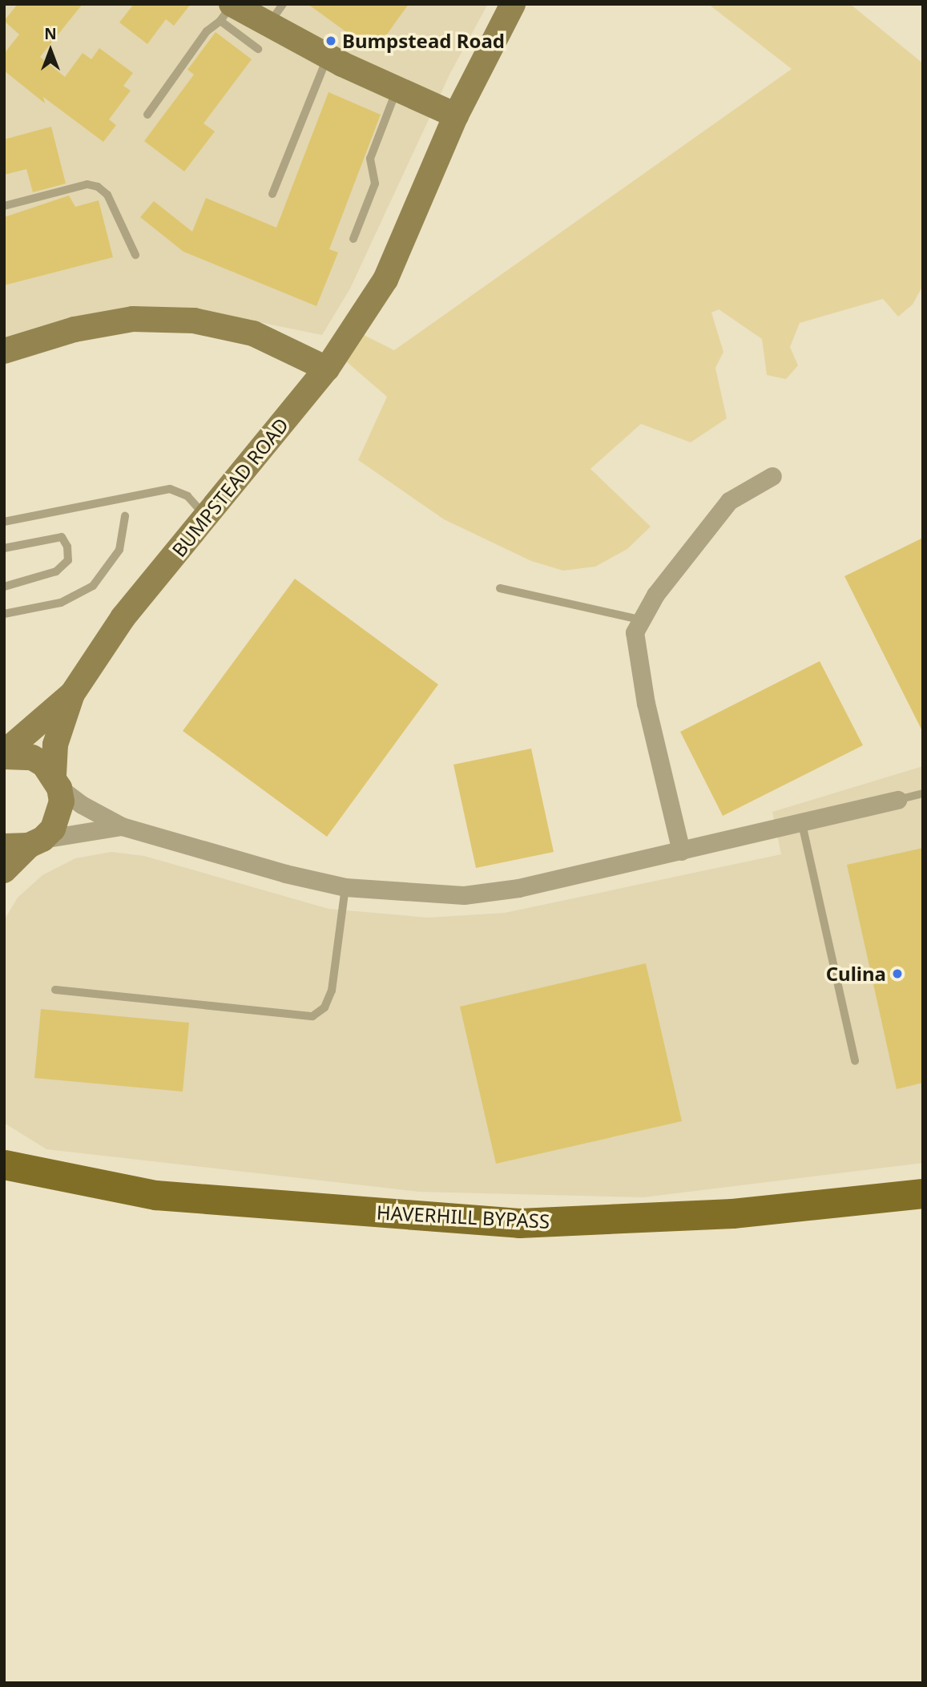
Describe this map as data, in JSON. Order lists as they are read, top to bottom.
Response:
{
  "streets": {
    "main road": ["BUMPSTEAD ROAD", "HAVERHILL BYPASS"]
  },
  "places": ["Bumpstead Road", "Culina"],
  "north": "top"
}
